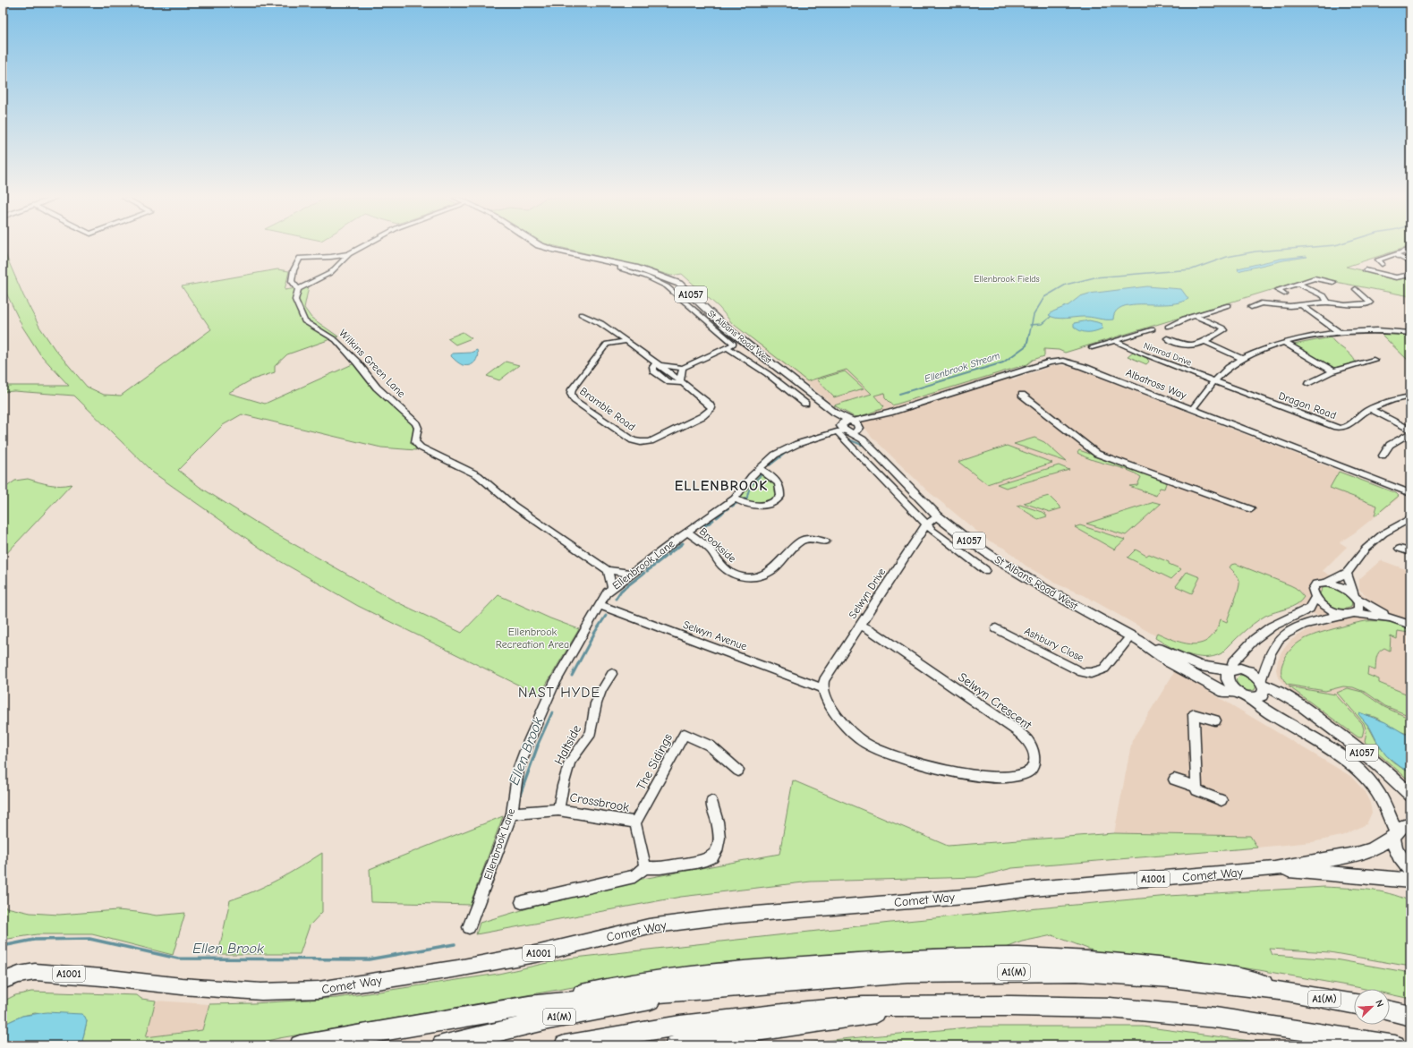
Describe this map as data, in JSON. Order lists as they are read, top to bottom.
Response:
{
  "streets": {
    "highway": ["A1(M)"],
    "main road": [
      "A1057",
      "St Albans Road West",
      "Comet Way",
      "A1001"
    ],
    "street": [
      "Nimrod Drive",
      "Wilkins Green Lane",
      "Albatross Way",
      "Dragon Road",
      "Bramble Road",
      "Brookside",
      "Ellenbrook Lane",
      "Selwyn Drive",
      "Selwyn Avenue",
      "Ashbury Close",
      "Selwyn Crescent",
      "Haltside",
      "The Sidings",
      "Crossbrook"
    ]
  },
  "crossings": [
    ["St Albans Road West", "Albatross Way"],
    ["St Albans Road West", "Ellenbrook Lane"],
    ["St Albans Road West", "Selwyn Drive"],
    ["St Albans Road West", "Ashbury Close"],
    ["St Albans Road West", "Comet Way"],
    ["Nimrod Drive", "Dragon Road"],
    ["Wilkins Green Lane", "Ellenbrook Lane"],
    ["Albatross Way", "Ellenbrook Lane"],
    ["Brookside", "Ellenbrook Lane"],
    ["Ellenbrook Lane", "Selwyn Avenue"],
    ["Ellenbrook Lane", "Crossbrook"],
    ["Selwyn Drive", "Selwyn Avenue"],
    ["Selwyn Drive", "Selwyn Crescent"],
    ["Selwyn Avenue", "Selwyn Crescent"],
    ["Haltside", "Crossbrook"],
    ["The Sidings", "Crossbrook"]
  ],
  "districts": ["ELLENBROOK", "NAST HYDE"],
  "water": ["Ellenbrook Stream", "Ellen Brook"],
  "parks": ["Ellenbrook Fields", "Ellenbrook Recreation Area"],
  "north": "top right"
}
